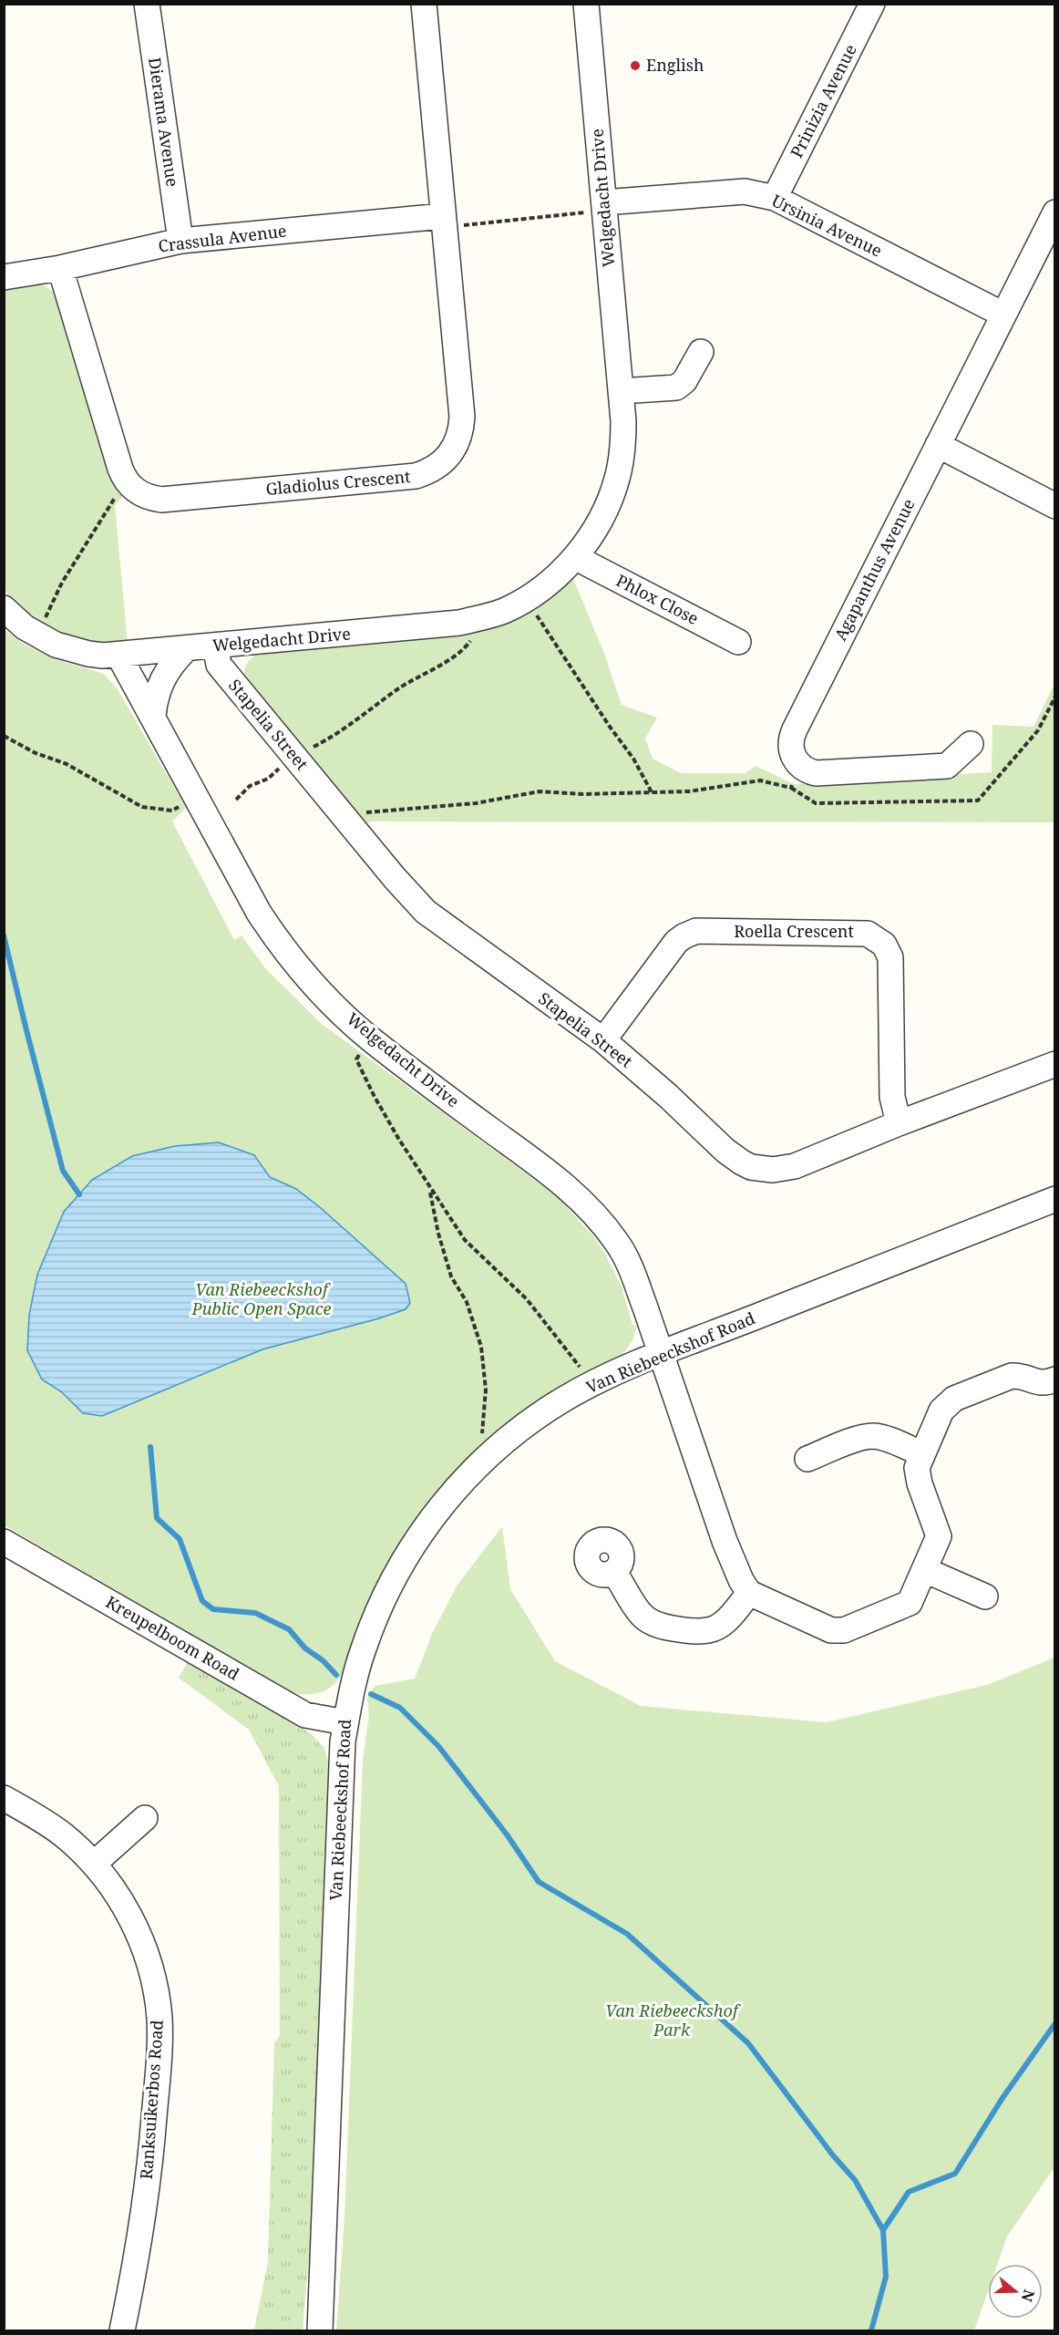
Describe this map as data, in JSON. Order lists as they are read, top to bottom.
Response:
{
  "streets": {
    "street": [
      "Prinizia Avenue",
      "Dierama Avenue",
      "Welgedacht Drive",
      "Ursinia Avenue",
      "Crassula Avenue",
      "Gladiolus Crescent",
      "Agapanthus Avenue",
      "Phlox Close",
      "Stapelia Street",
      "Roella Crescent",
      "Van Riebeeckshof Road",
      "Kreupelboom Road",
      "Ranksuikerbos Road"
    ]
  },
  "crossings": [
    ["Prinizia Avenue", "Ursinia Avenue"],
    ["Dierama Avenue", "Crassula Avenue"],
    ["Welgedacht Drive", "Ursinia Avenue"],
    ["Welgedacht Drive", "Phlox Close"],
    ["Welgedacht Drive", "Stapelia Street"],
    ["Welgedacht Drive", "Van Riebeeckshof Road"],
    ["Ursinia Avenue", "Agapanthus Avenue"],
    ["Crassula Avenue", "Gladiolus Crescent"],
    ["Stapelia Street", "Roella Crescent"],
    ["Van Riebeeckshof Road", "Kreupelboom Road"]
  ],
  "parks": ["Van Riebeeckshof Public Open Space", "Van Riebeeckshof Park"],
  "places": ["English"],
  "north": "right"
}
